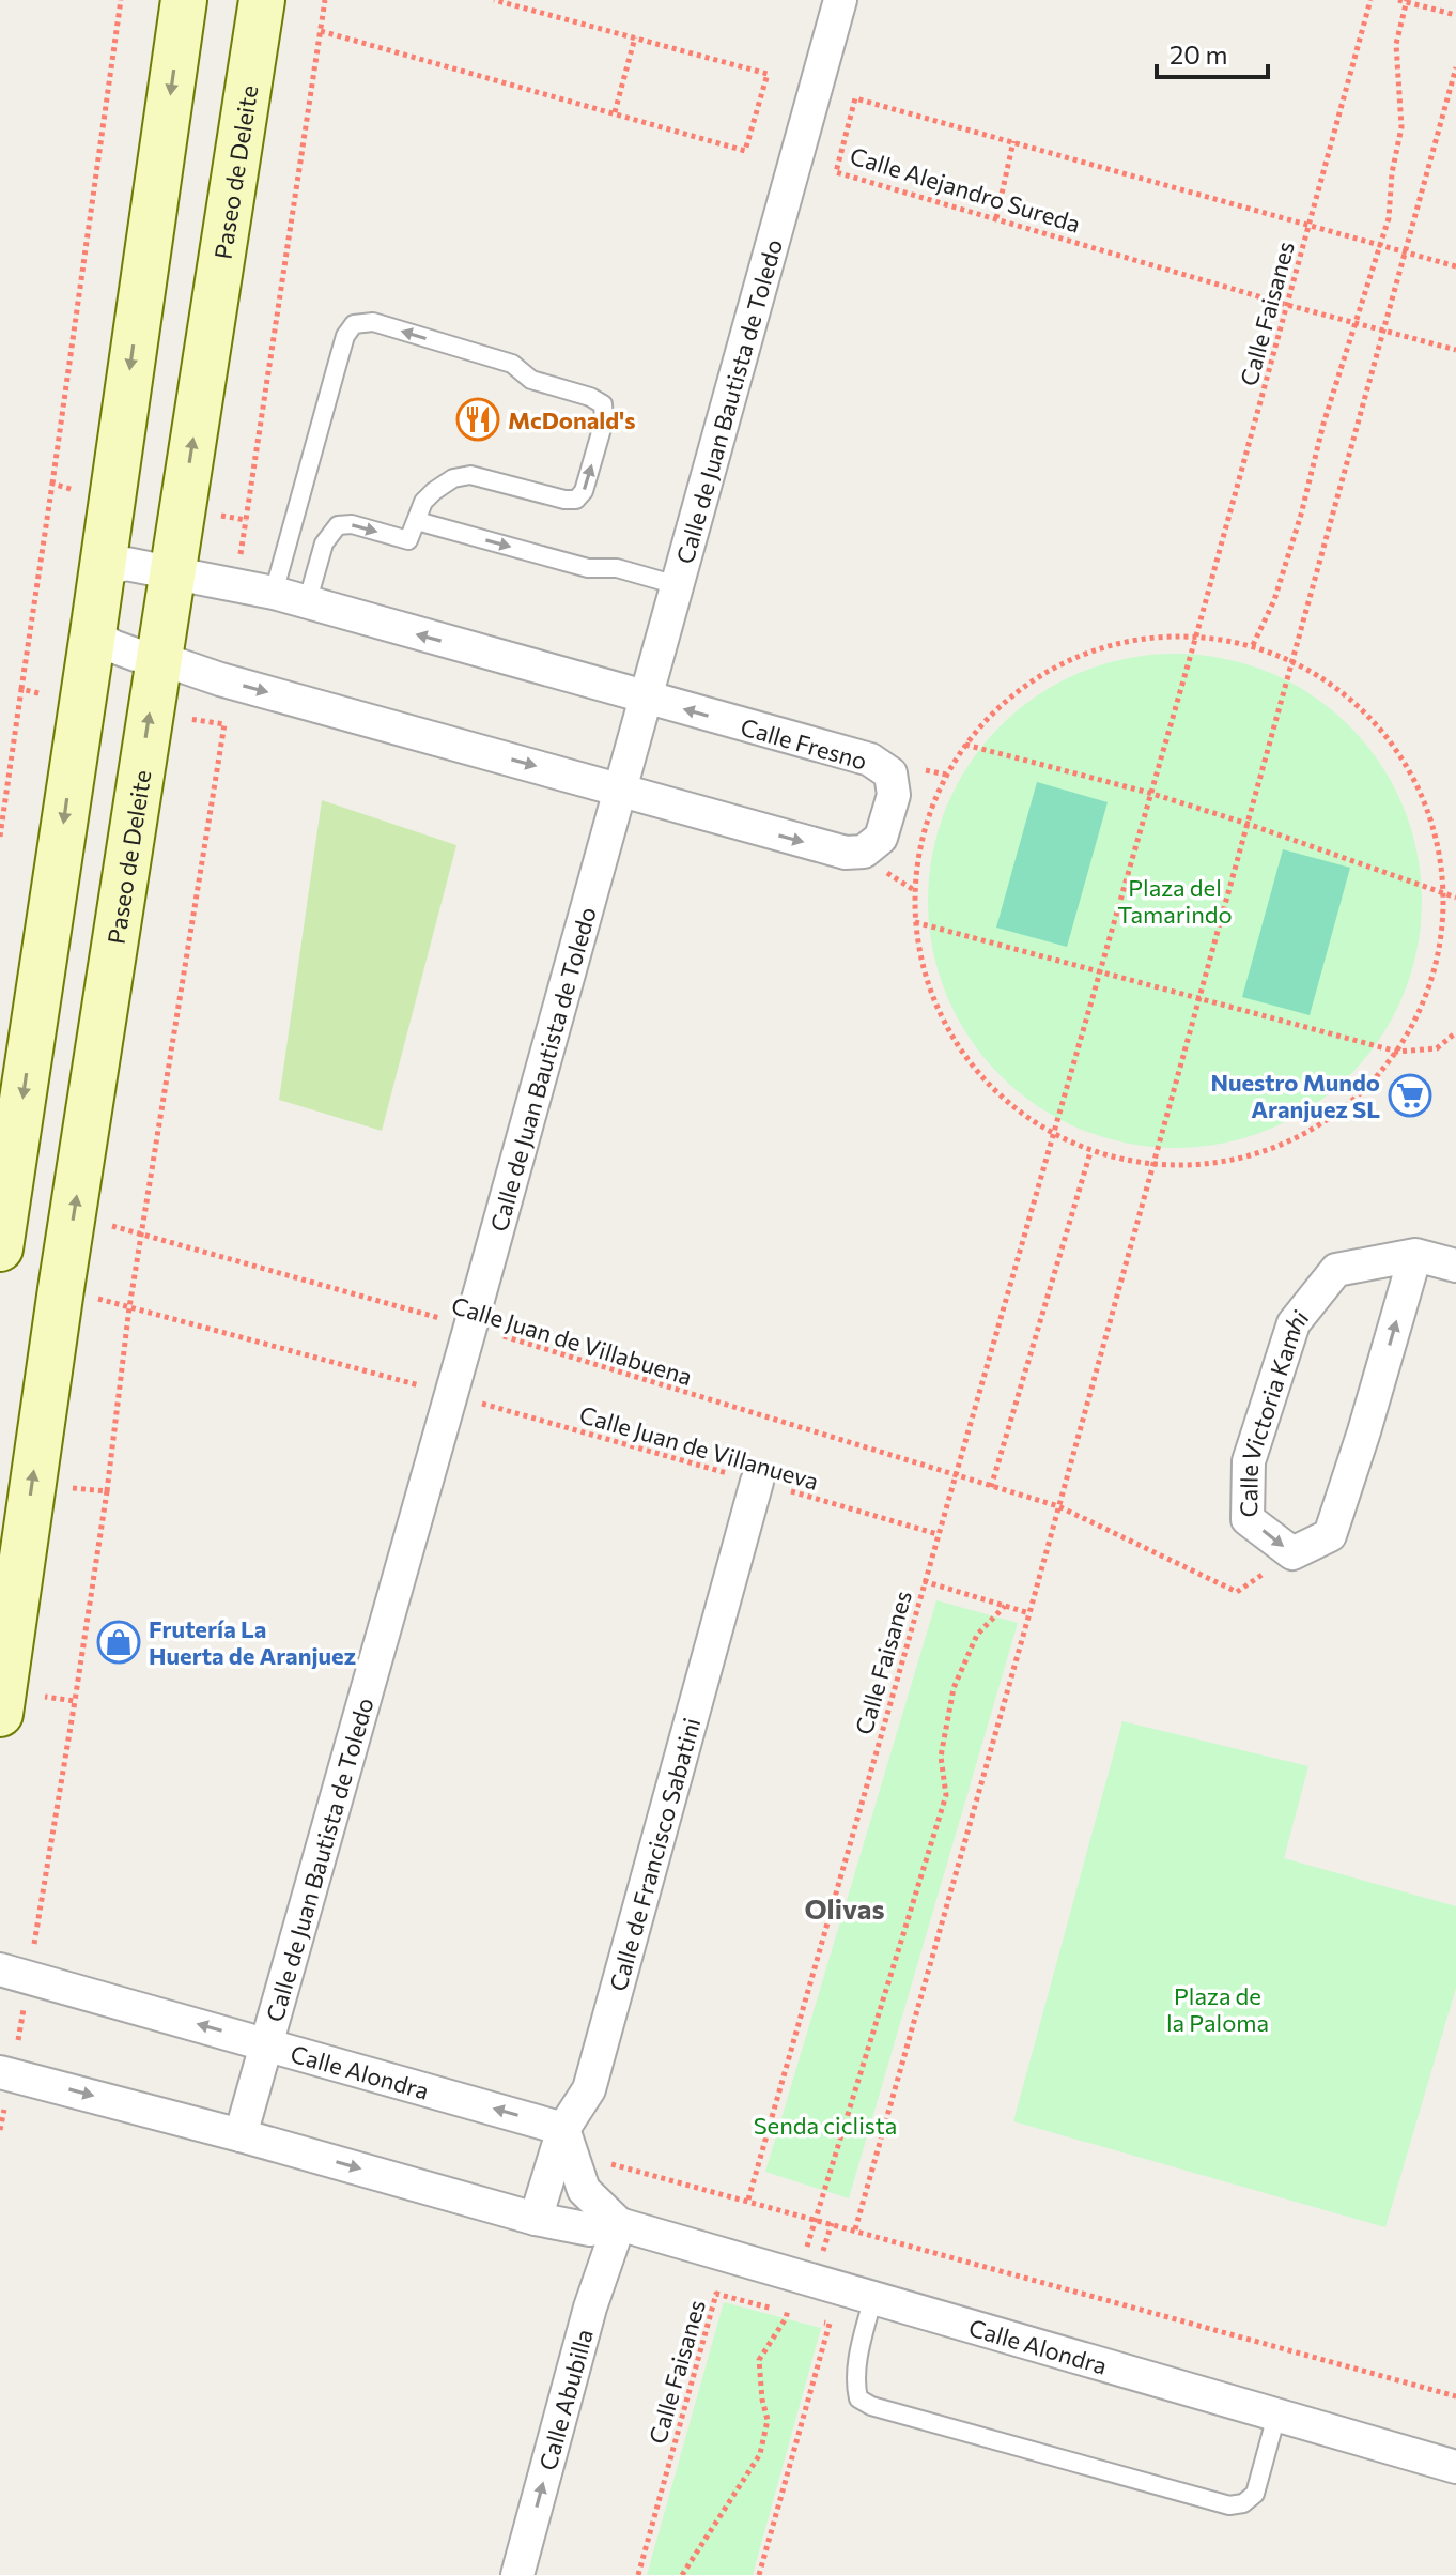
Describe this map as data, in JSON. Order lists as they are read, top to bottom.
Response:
{
  "streets": {
    "main road": ["Paseo de Deleite"],
    "street": [
      "Calle de Juan Bautista de Toledo",
      "Calle Fresno",
      "Calle Victoria Kamhi",
      "Calle de Francisco Sabatini",
      "Calle Alondra",
      "Calle Abubilla"
    ],
    "path": [
      "Calle Alejandro Sureda",
      "Calle Faisanes",
      "Calle Juan de Villabuena",
      "Calle Juan de Villanueva"
    ]
  },
  "crossings": [
    ["Paseo de Deleite", "Calle Fresno"],
    ["Paseo de Deleite", "Calle Juan de Villabuena"],
    ["Calle Alejandro Sureda", "Calle Faisanes"],
    ["Calle Faisanes", "Calle Juan de Villabuena"],
    ["Calle Faisanes", "Calle Juan de Villanueva"],
    ["Calle de Juan Bautista de Toledo", "Calle Fresno"],
    ["Calle de Juan Bautista de Toledo", "Calle Juan de Villabuena"],
    ["Calle de Juan Bautista de Toledo", "Calle Juan de Villanueva"],
    ["Calle de Juan Bautista de Toledo", "Calle Alondra"],
    ["Calle Juan de Villabuena", "Calle Victoria Kamhi"],
    ["Calle Juan de Villanueva", "Calle de Francisco Sabatini"],
    ["Calle de Francisco Sabatini", "Calle Alondra"],
    ["Calle Alondra", "Calle Abubilla"]
  ],
  "one_way": ["Calle Abubilla"],
  "districts": ["Olivas"],
  "parks": ["Plaza del Tamarindo", "Plaza de la Paloma", "Senda ciclista"],
  "places": {
    "restaurant": ["McDonald's"],
    "supermarket": ["Nuestro Mundo Aranjuez SL"],
    "shop": ["Frutería La Huerta de Aranjuez"]
  },
  "scale_bar": "20 m"
}
